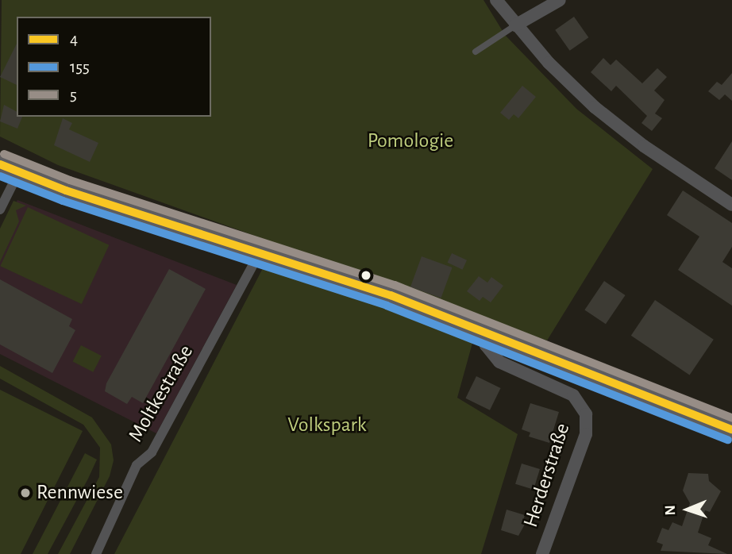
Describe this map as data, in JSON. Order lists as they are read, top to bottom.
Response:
{
  "streets": {
    "street": ["Moltkestraße", "Herderstraße"]
  },
  "parks": ["Pomologie", "Volkspark"],
  "places": ["Rennwiese"],
  "lines": ["transit line 5", "transit line 4", "transit line 155"],
  "legend": ["4", "155", "5"],
  "north": "left"
}
